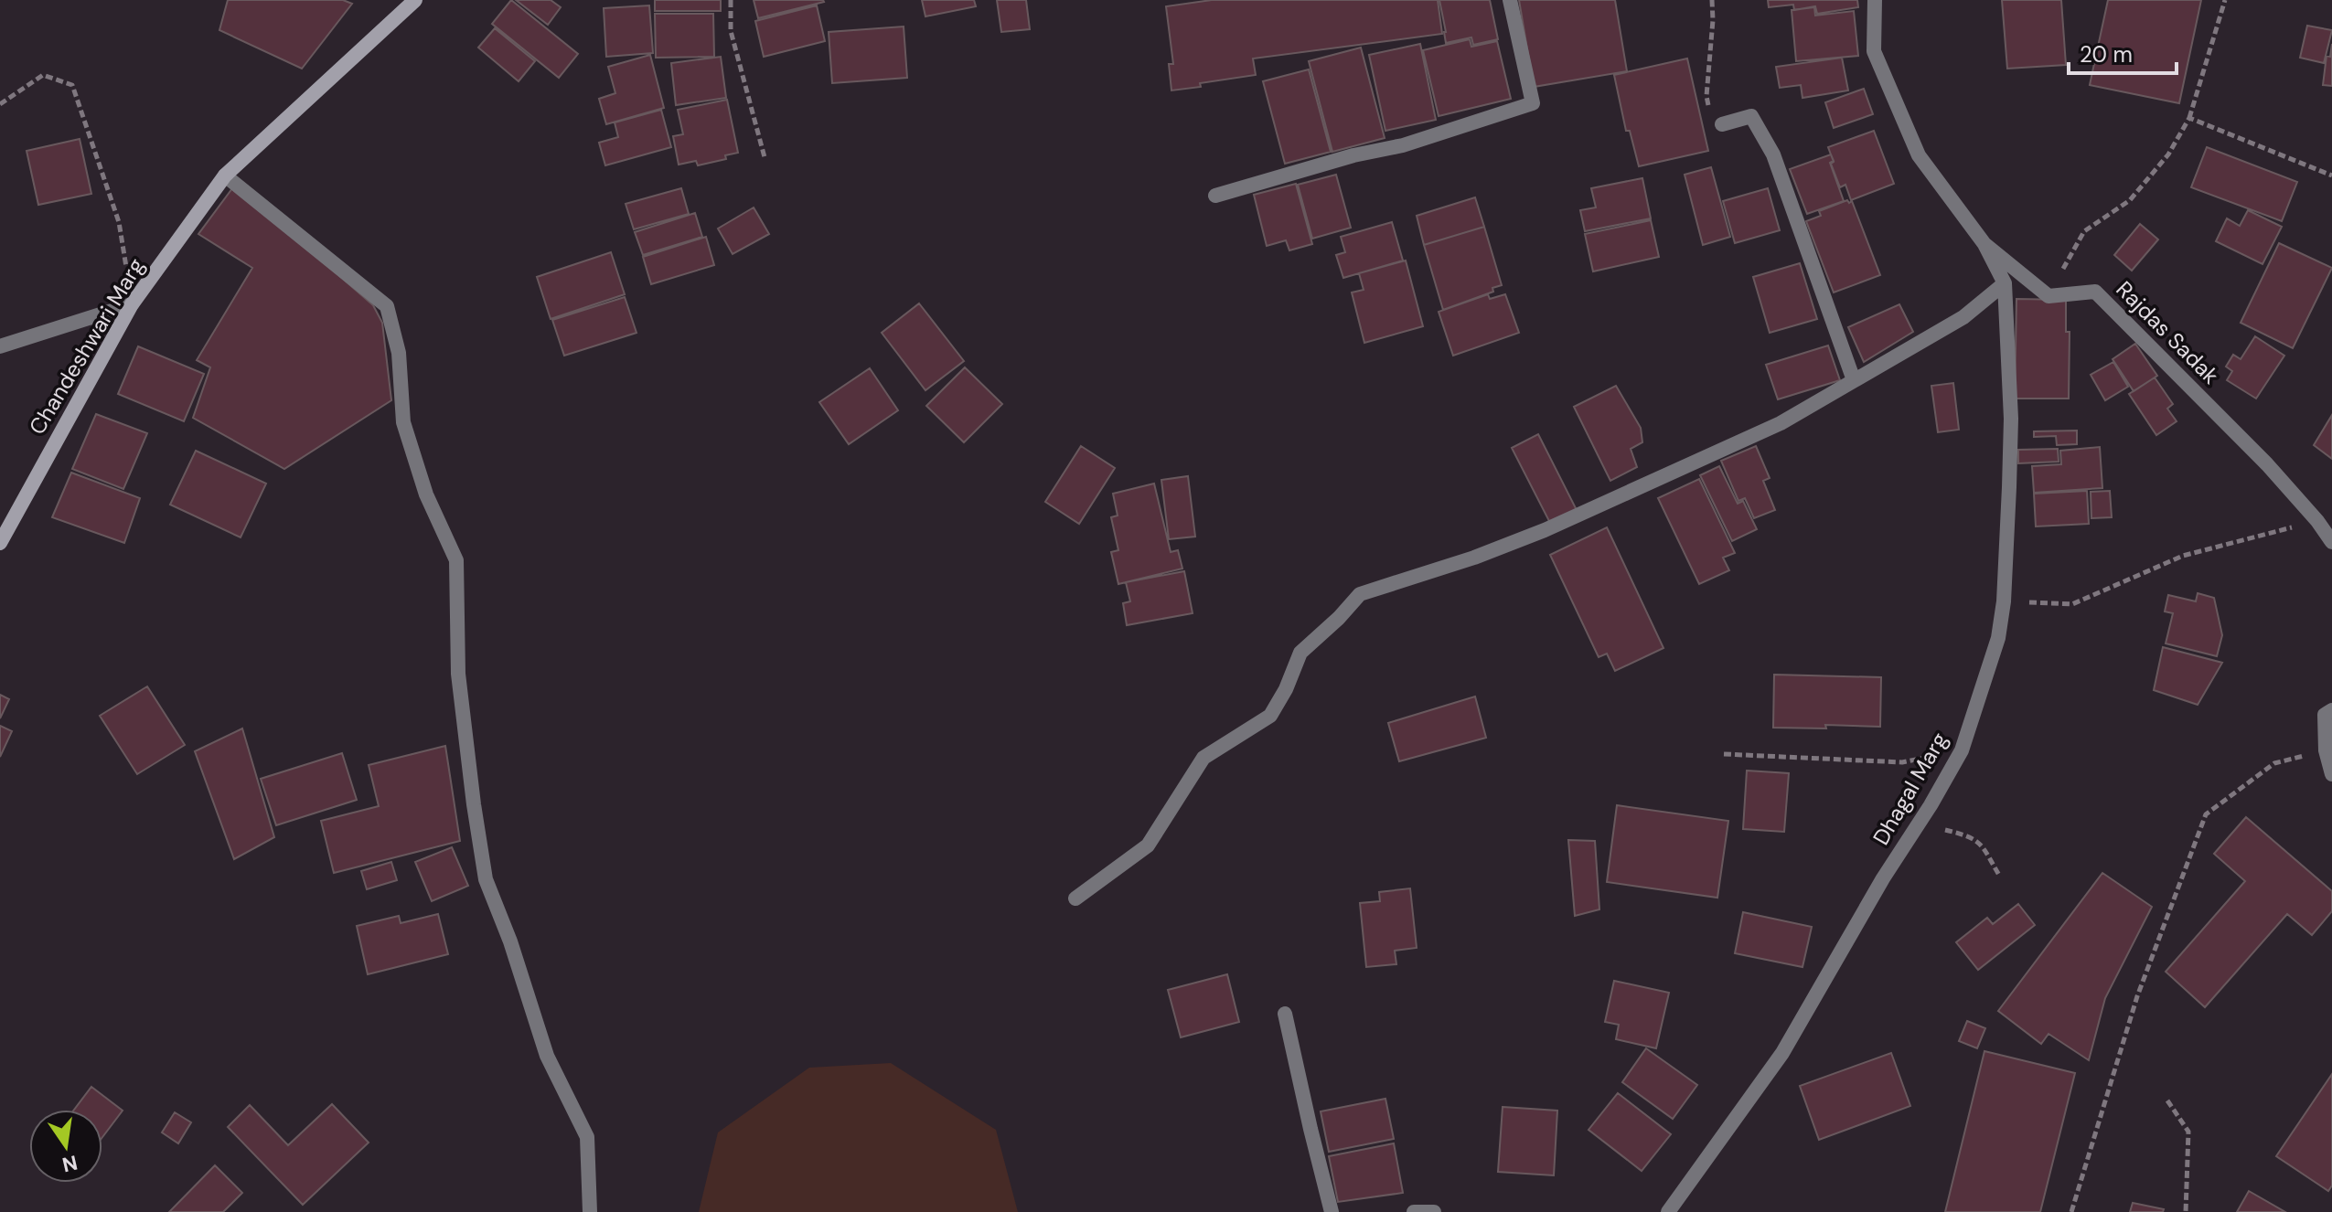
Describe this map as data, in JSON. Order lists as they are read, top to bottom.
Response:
{
  "streets": {
    "main road": ["Chandeshwari Marg"],
    "street": ["Rajdas Sadak", "Dhagal Marg"]
  },
  "scale_bar": "20 m",
  "north": "bottom"
}
